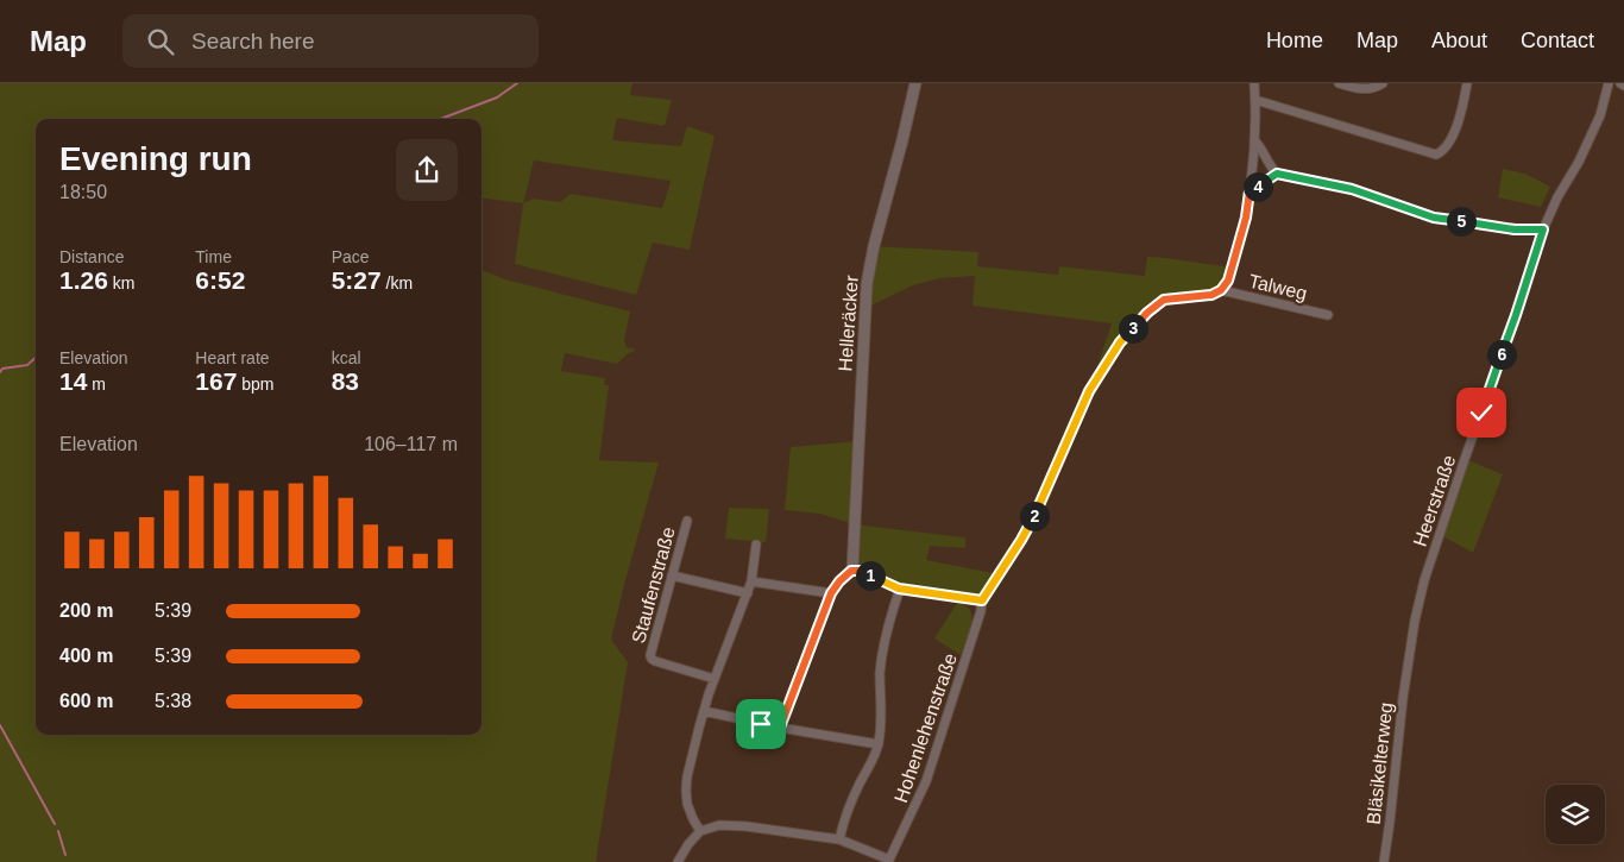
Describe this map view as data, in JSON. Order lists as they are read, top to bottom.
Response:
{
  "streets": {
    "street": [
      "Talweg",
      "Helleräcker",
      "Heerstraße",
      "Staufenstraße",
      "Hohenlehenstraße",
      "Bläsikelterweg"
    ]
  },
  "crossings": [
    ["Talweg", "Hohenlehenstraße"],
    ["Heerstraße", "Bläsikelterweg"]
  ],
  "page": {
    "header": "Map",
    "search": "Search here",
    "nav": [
      "Home",
      "Map",
      "About",
      "Contact"
    ],
    "heading": ["Evening run", "18:50"],
    "pins": [
      "4",
      "5",
      "3",
      "6",
      "2",
      "1"
    ],
    "stats": [
      ["Distance", "1.26 km"],
      ["Time", "6:52"],
      ["Pace", "5:27 /km"],
      ["Elevation", "14 m"],
      ["Heart rate", "167 bpm"],
      ["kcal", "83"]
    ],
    "chart": ["Elevation", "106–117 m"],
    "list": [
      {
        "name": "200 m",
        "note": "5:39"
      },
      {
        "name": "400 m",
        "note": "5:39"
      },
      {
        "name": "600 m",
        "note": "5:38"
      }
    ]
  }
}
